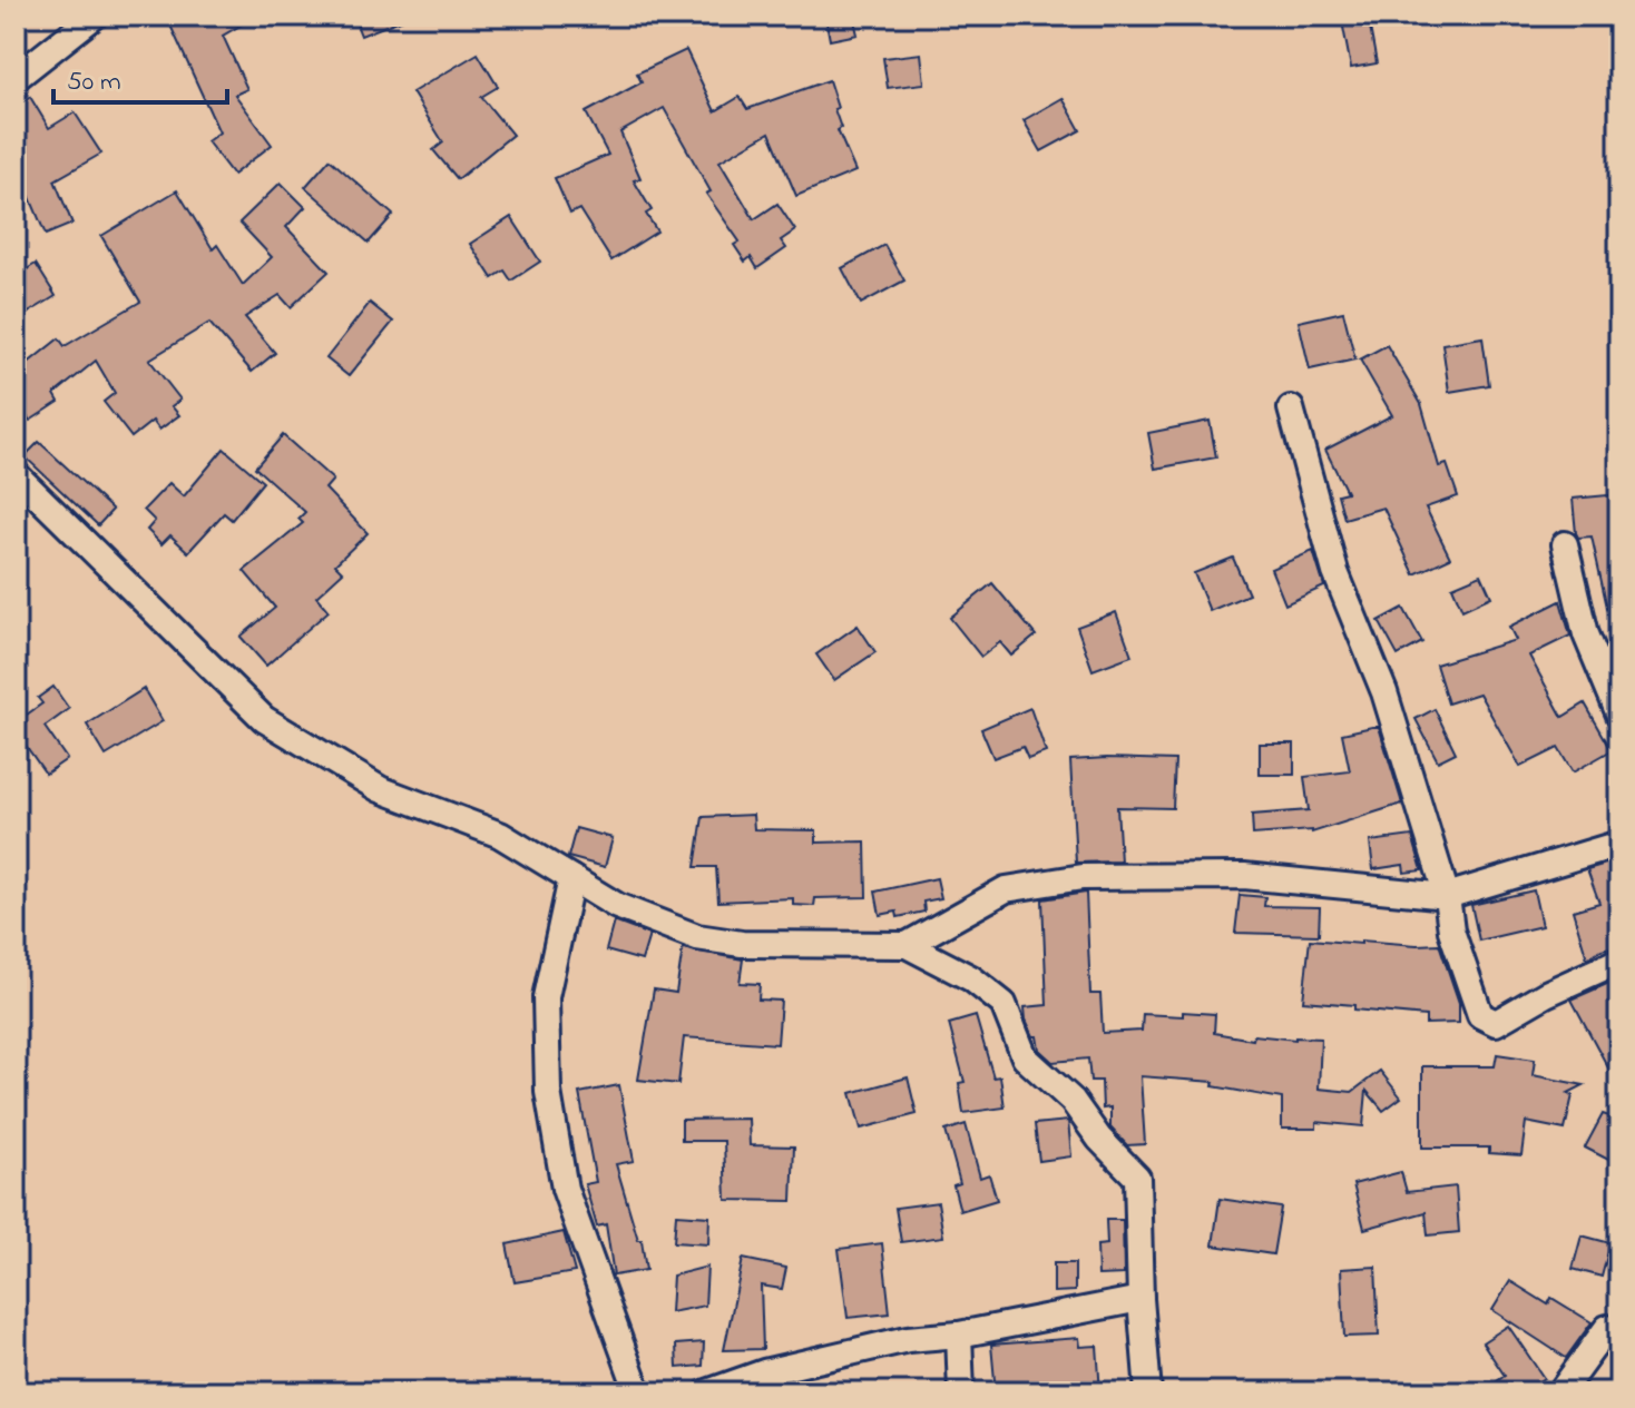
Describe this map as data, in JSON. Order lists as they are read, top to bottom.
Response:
{
  "scale_bar": "50 m"
}
